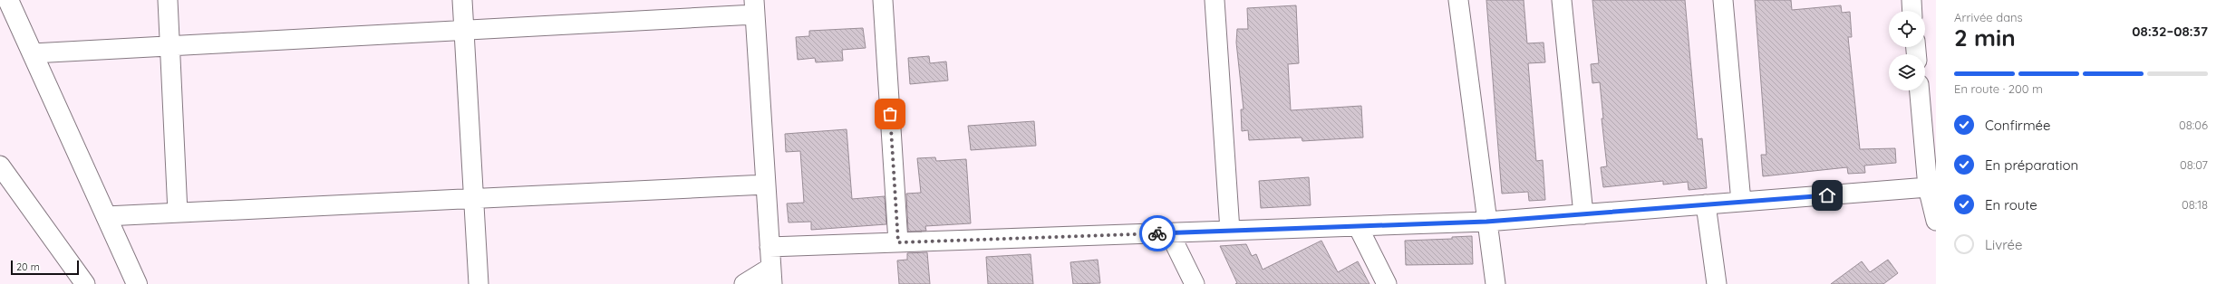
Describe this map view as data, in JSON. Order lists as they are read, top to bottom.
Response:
{
  "scale_bar": "20 m",
  "page": {
    "heading": ["2 min", "Arrivée dans", "08:32–08:37"],
    "bar": "En route · 200 m",
    "list": [
      ["Confirmée", "08:06"],
      ["En préparation", "08:07"],
      ["En route", "08:18"],
      "Livrée"
    ],
    "scale": "20 m"
  }
}
